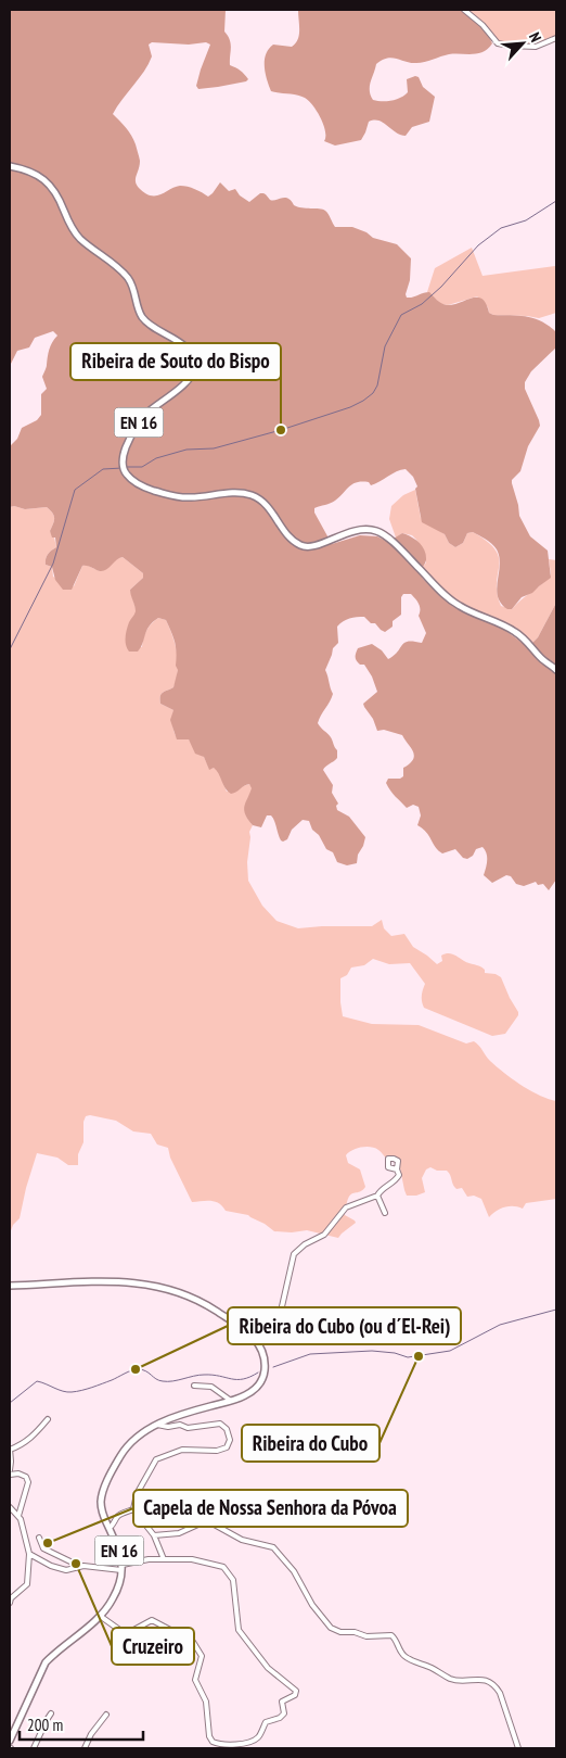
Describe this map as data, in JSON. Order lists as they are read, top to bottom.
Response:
{
  "streets": {
    "main road": ["EN 16"]
  },
  "places": [
    "Ribeira de Souto do Bispo",
    "Ribeira do Cubo",
    "Ribeira do Cubo (ou d´El-Rei)",
    "Capela de Nossa Senhora da Póvoa",
    "Cruzeiro"
  ],
  "scale_bar": "200 m",
  "north": "top right"
}
